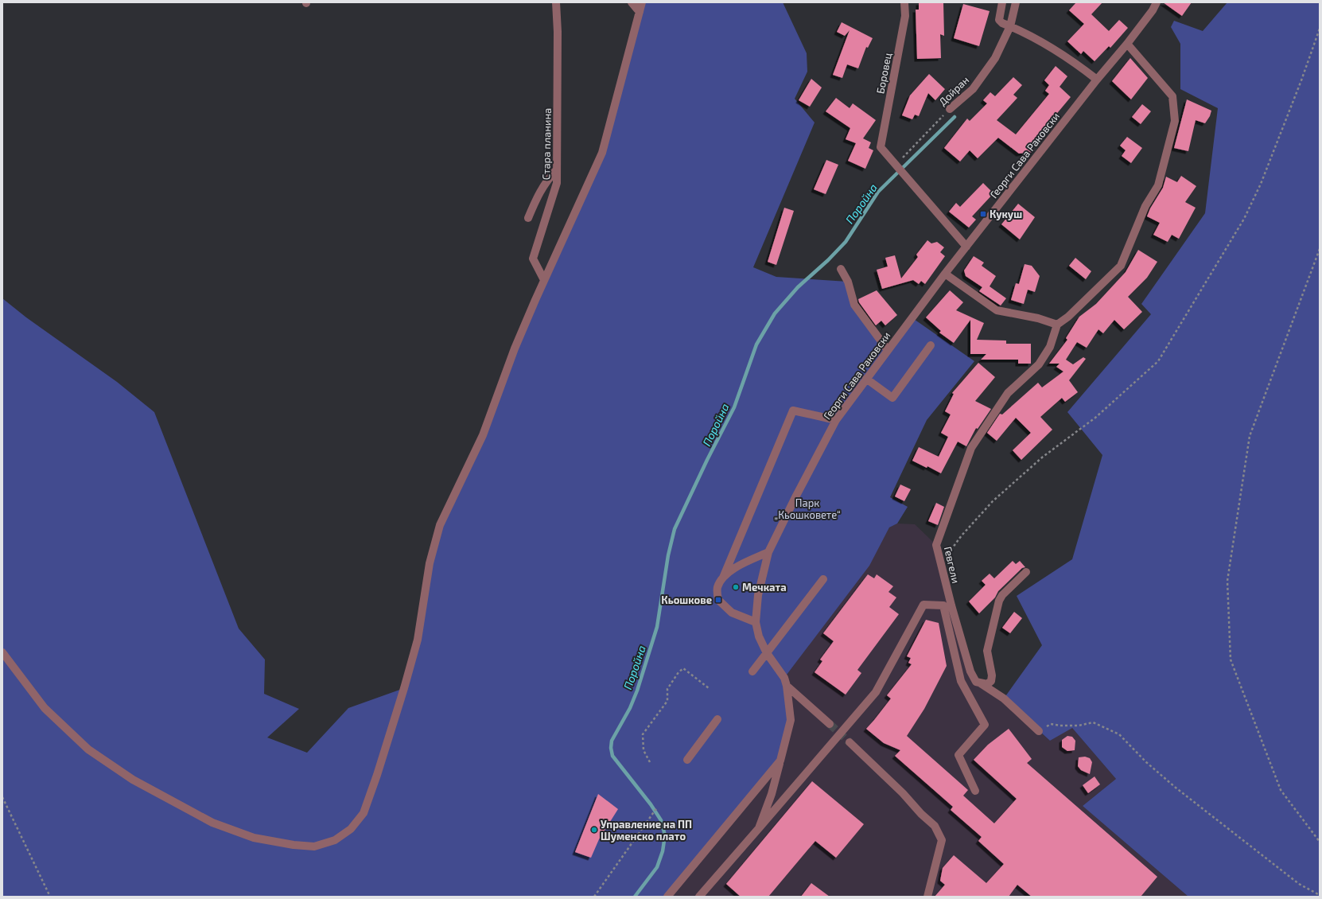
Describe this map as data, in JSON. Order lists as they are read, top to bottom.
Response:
{
  "streets": {
    "street": [
      "Боровец",
      "Дойран",
      "Стара планина",
      "Георги Сава Раковски",
      "Гевгели"
    ]
  },
  "crossings": [
    ["Боровец", "Дойран"]
  ],
  "water": ["Поройна"],
  "parks": ["Парк „Кьошковете“"],
  "places": {
    "transit": ["Кукуш", "Кьошкове"],
    "other": ["Мечката", "Управление на ПП Шуменско плато"]
  }
}
